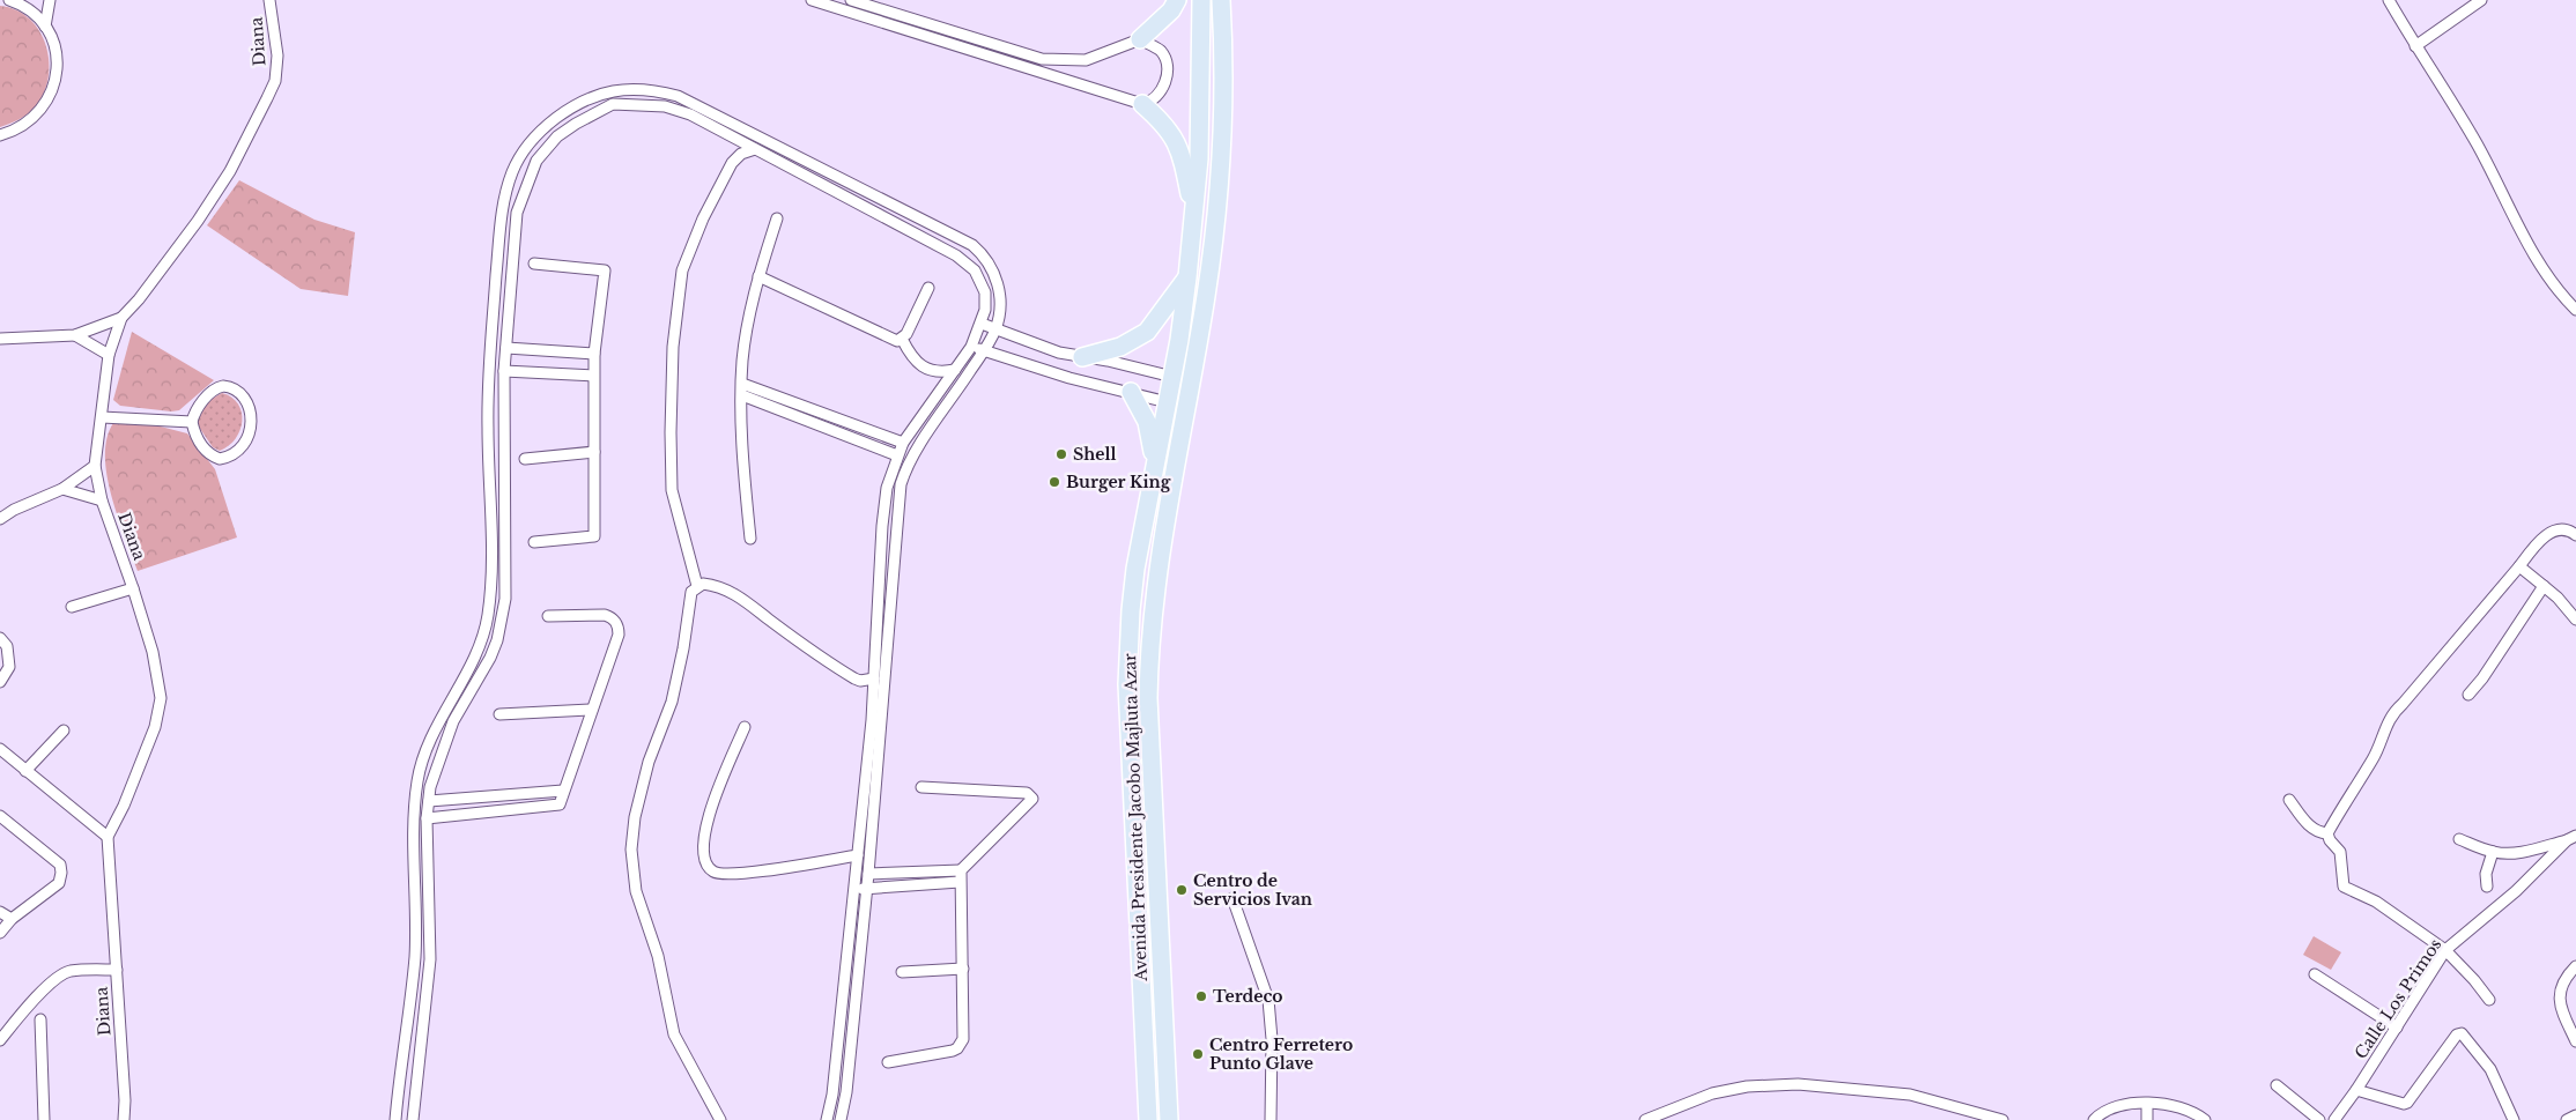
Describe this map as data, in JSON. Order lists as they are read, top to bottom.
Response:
{
  "streets": {
    "main road": ["Avenida Presidente Jacobo Majluta Azar"],
    "street": ["Diana", "Calle Los Primos"]
  },
  "places": [
    "Shell",
    "Burger King",
    "Centro de Servicios Ivan",
    "Terdeco",
    "Centro Ferretero Punto Glave"
  ]
}
